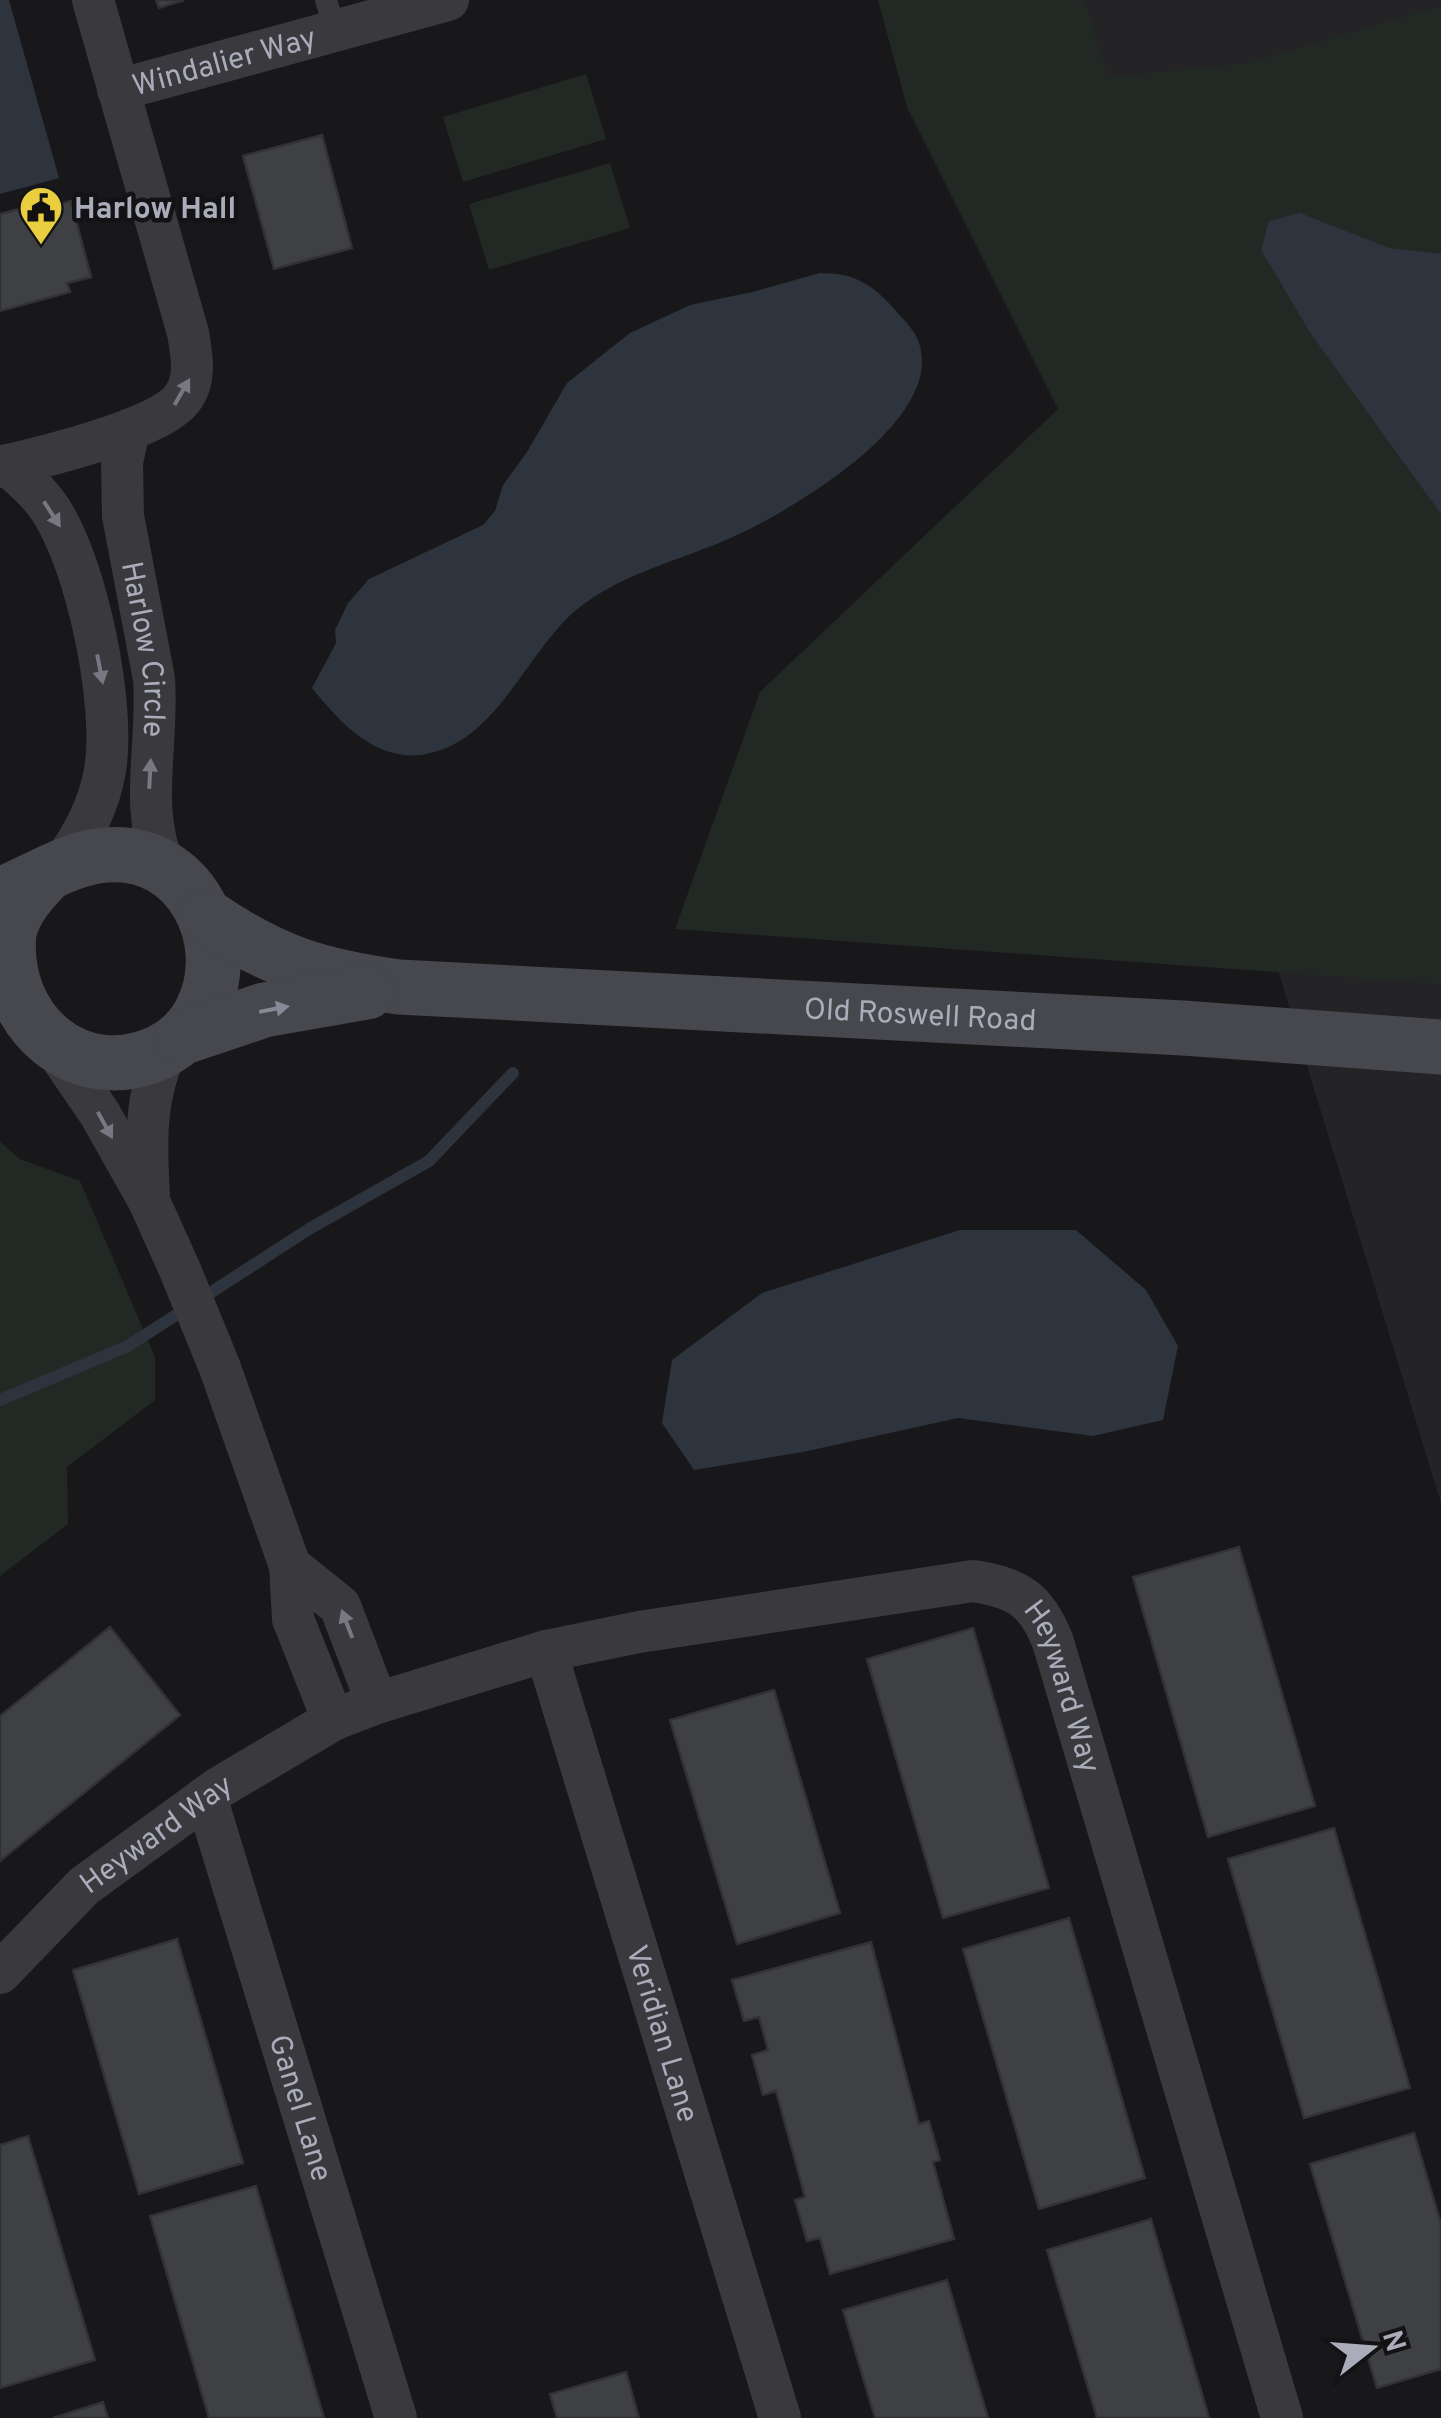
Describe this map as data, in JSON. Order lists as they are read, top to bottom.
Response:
{
  "streets": {
    "street": [
      "Windalier Way",
      "Harlow Circle",
      "Old Roswell Road",
      "Heyward Way",
      "Veridian Lane",
      "Ganel Lane"
    ]
  },
  "crossings": [
    ["Windalier Way", "Harlow Circle"],
    ["Harlow Circle", "Old Roswell Road"],
    ["Heyward Way", "Veridian Lane"],
    ["Heyward Way", "Ganel Lane"]
  ],
  "places": {
    "public building": ["Harlow Hall"]
  },
  "north": "right"
}
